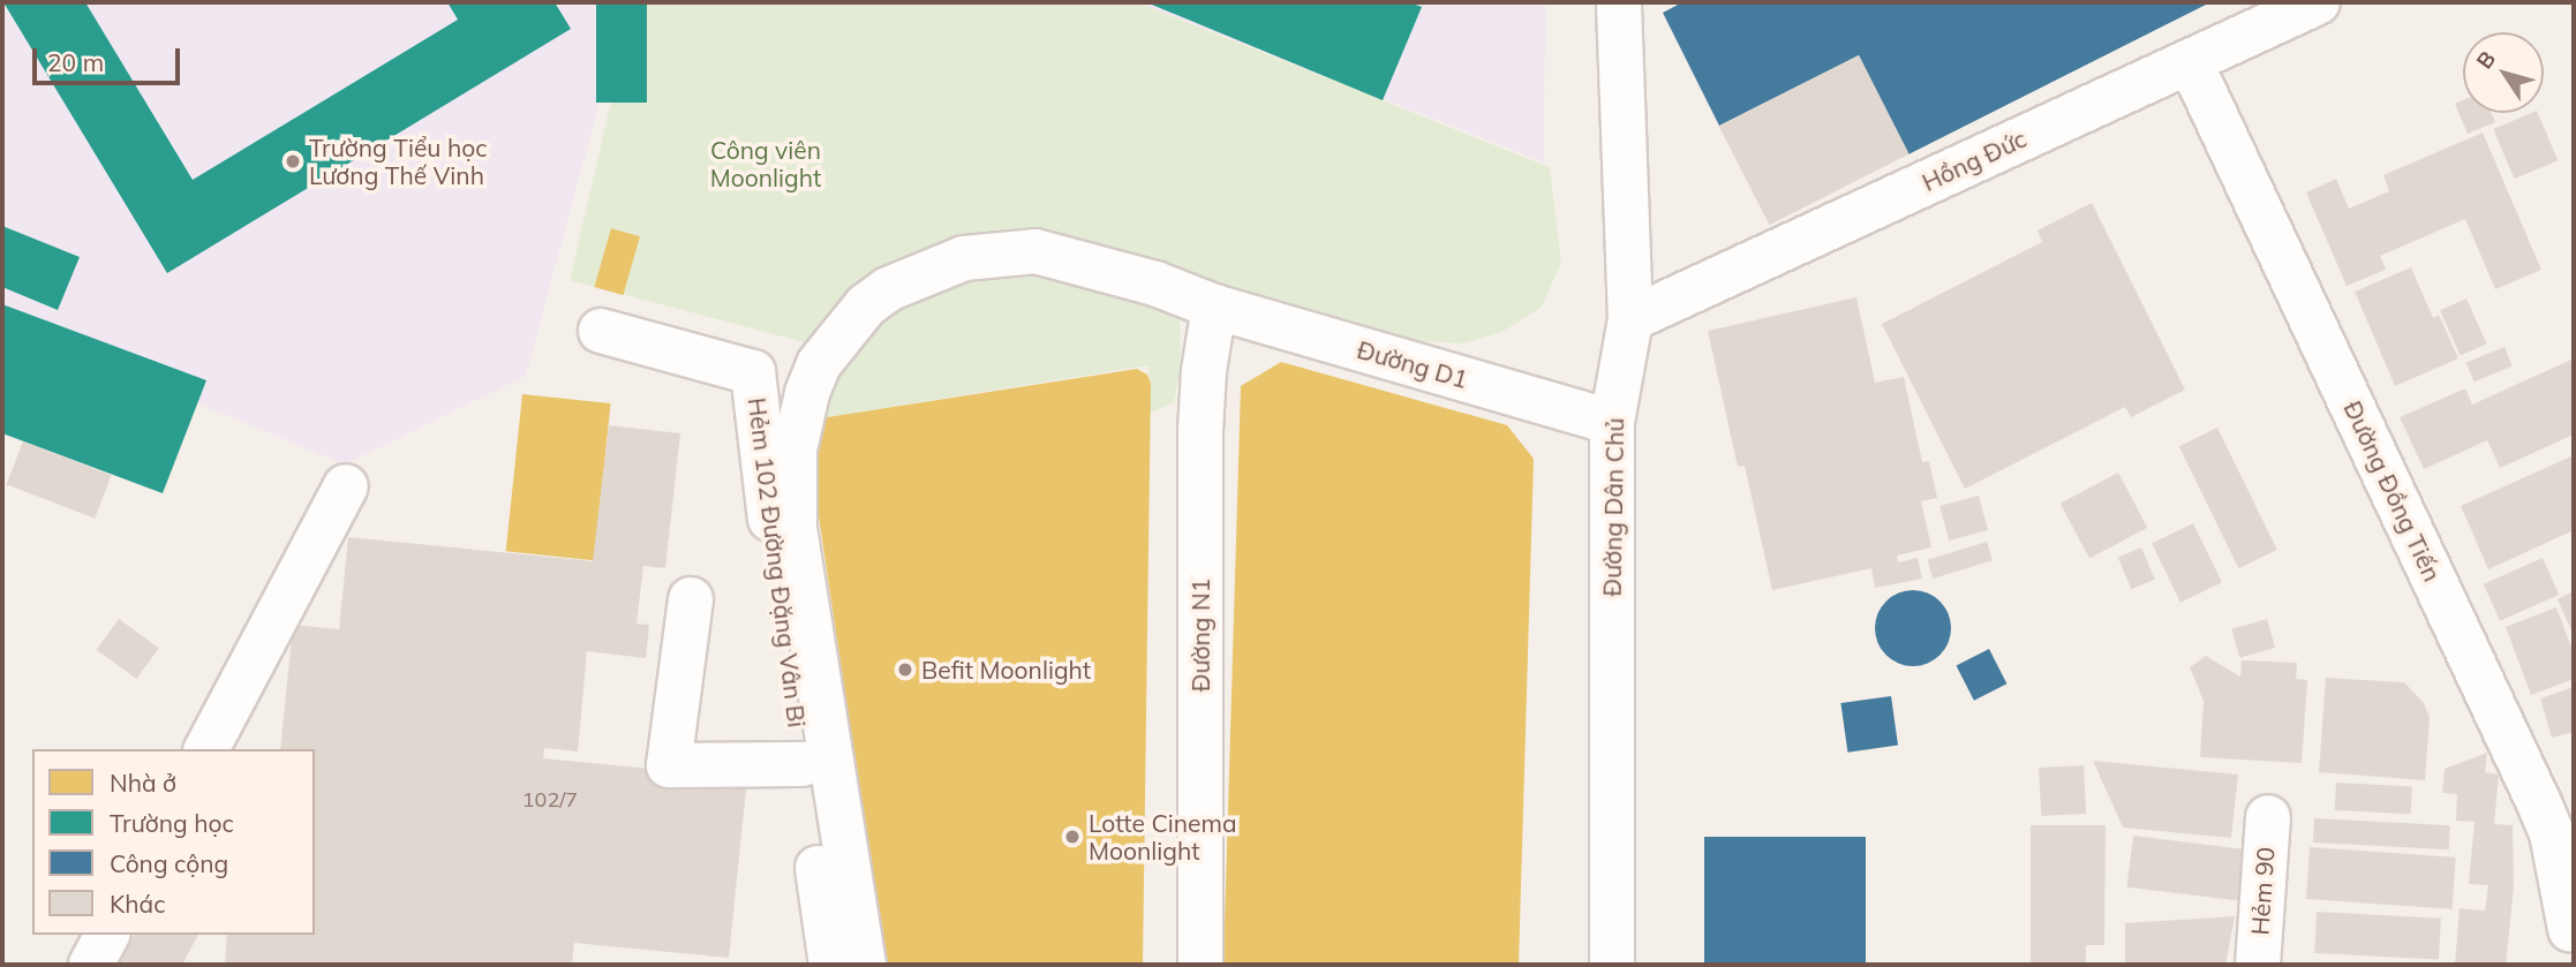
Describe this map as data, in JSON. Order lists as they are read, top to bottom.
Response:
{
  "streets": {
    "street": [
      "Hồng Đức",
      "Đường D1",
      "Đường Đồng Tiến",
      "Đường Dân Chủ",
      "Hẻm 102 Đường Đặng Vân Bi",
      "Đường N1",
      "Hẻm 90"
    ]
  },
  "crossings": [
    ["Hồng Đức", "Đường Đồng Tiến"],
    ["Hồng Đức", "Đường Dân Chủ"],
    ["Đường D1", "Đường Dân Chủ"],
    ["Đường D1", "Đường N1"]
  ],
  "parks": ["Công viên Moonlight"],
  "places": ["Trường Tiểu học Lương Thế Vinh", "Befit Moonlight", "Lotte Cinema Moonlight"],
  "house_numbers": ["102/7"],
  "legend": [
    "Nhà ở",
    "Trường học",
    "Công cộng",
    "Khác"
  ],
  "scale_bar": "20 m",
  "north": "top left"
}
